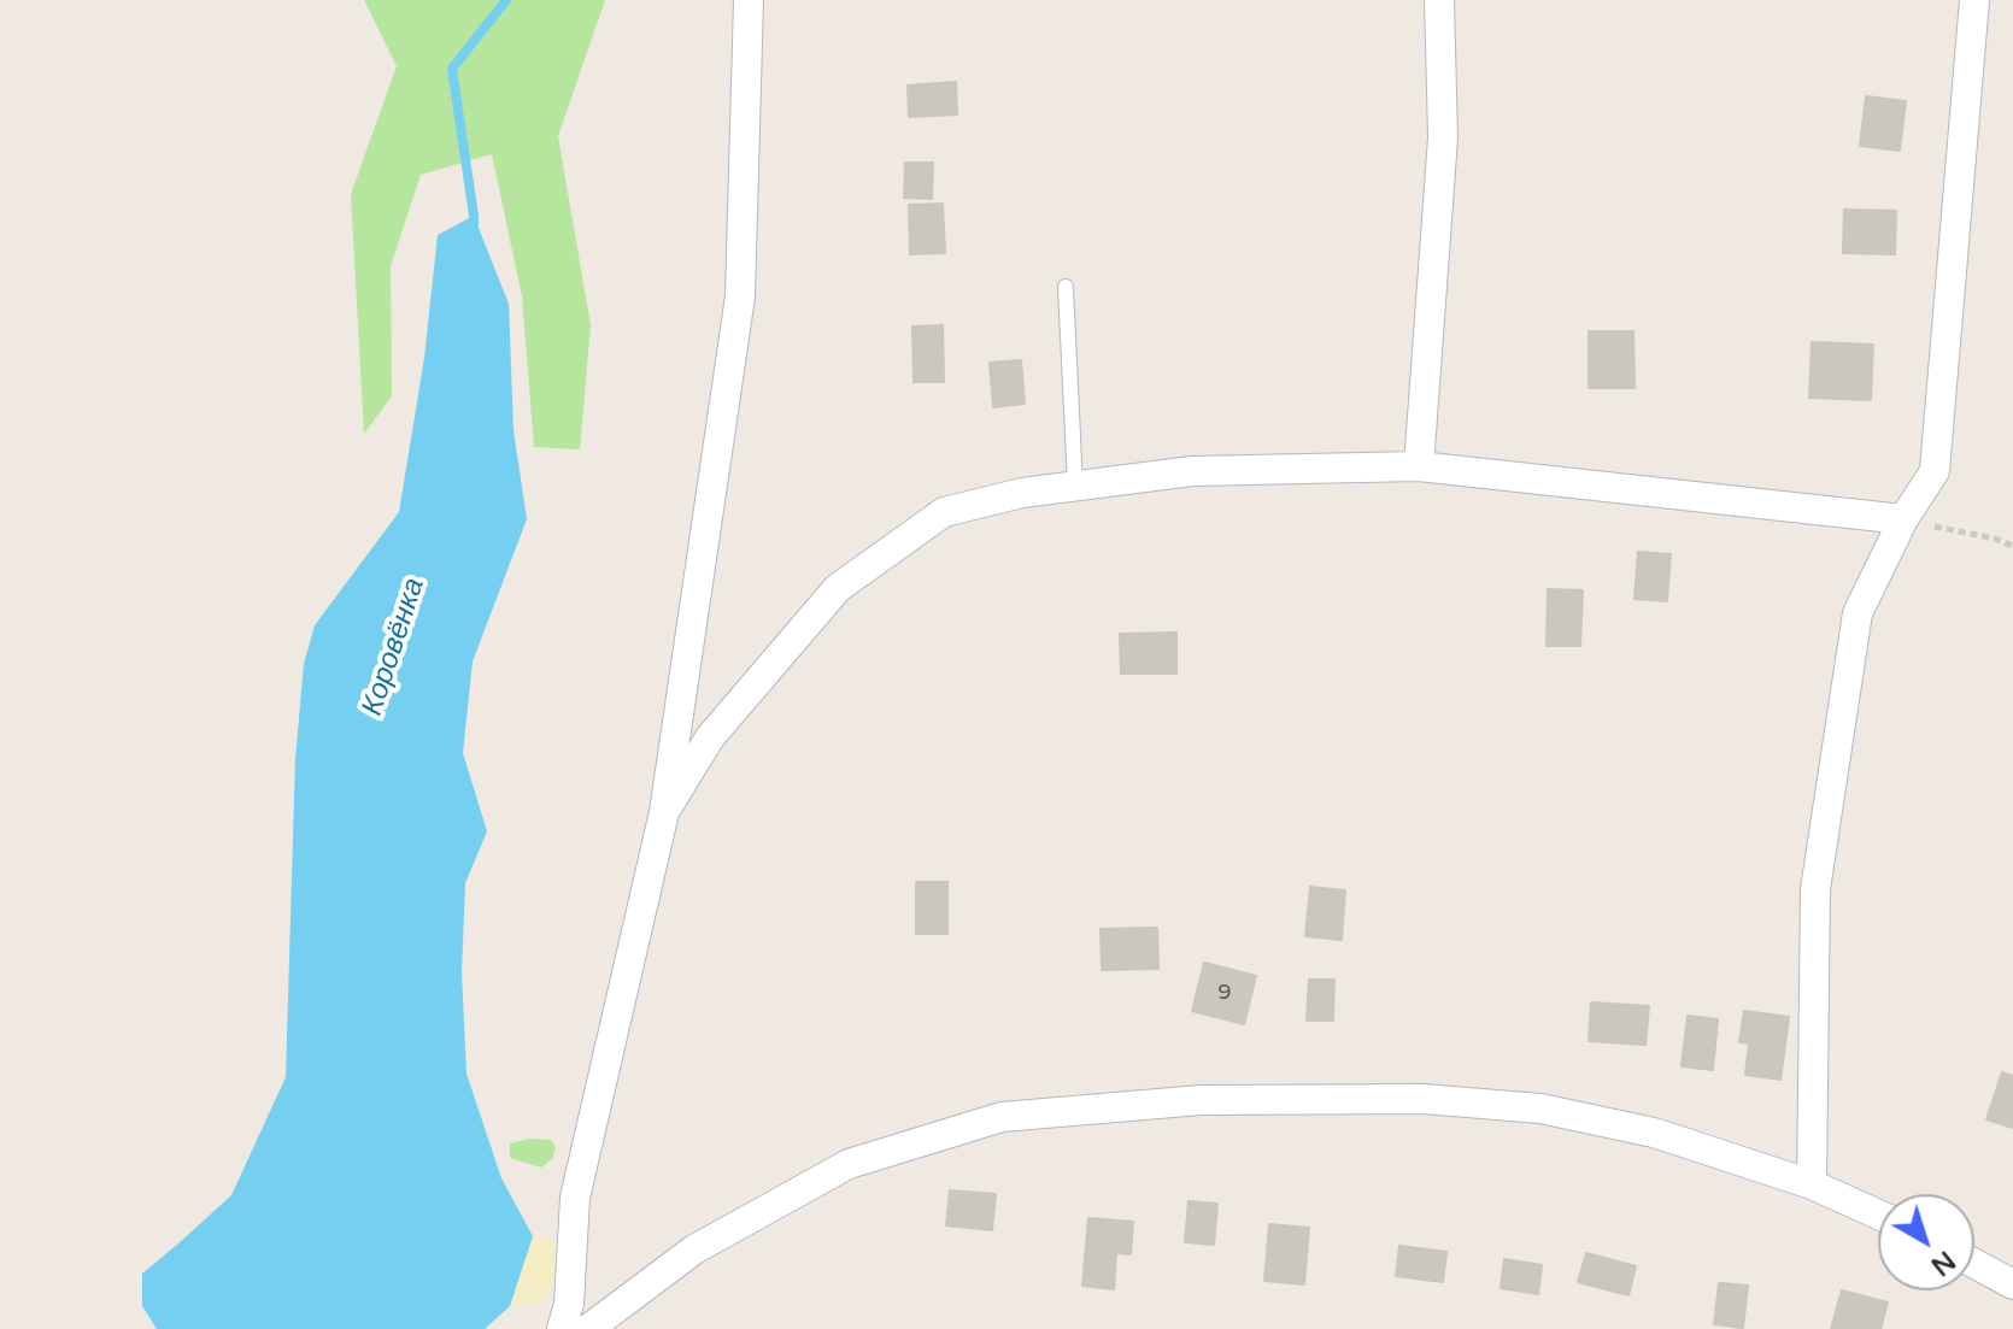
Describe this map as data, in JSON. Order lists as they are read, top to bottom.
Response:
{
  "water": ["Коровёнка"],
  "house_numbers": ["9"],
  "north": "bottom right"
}
